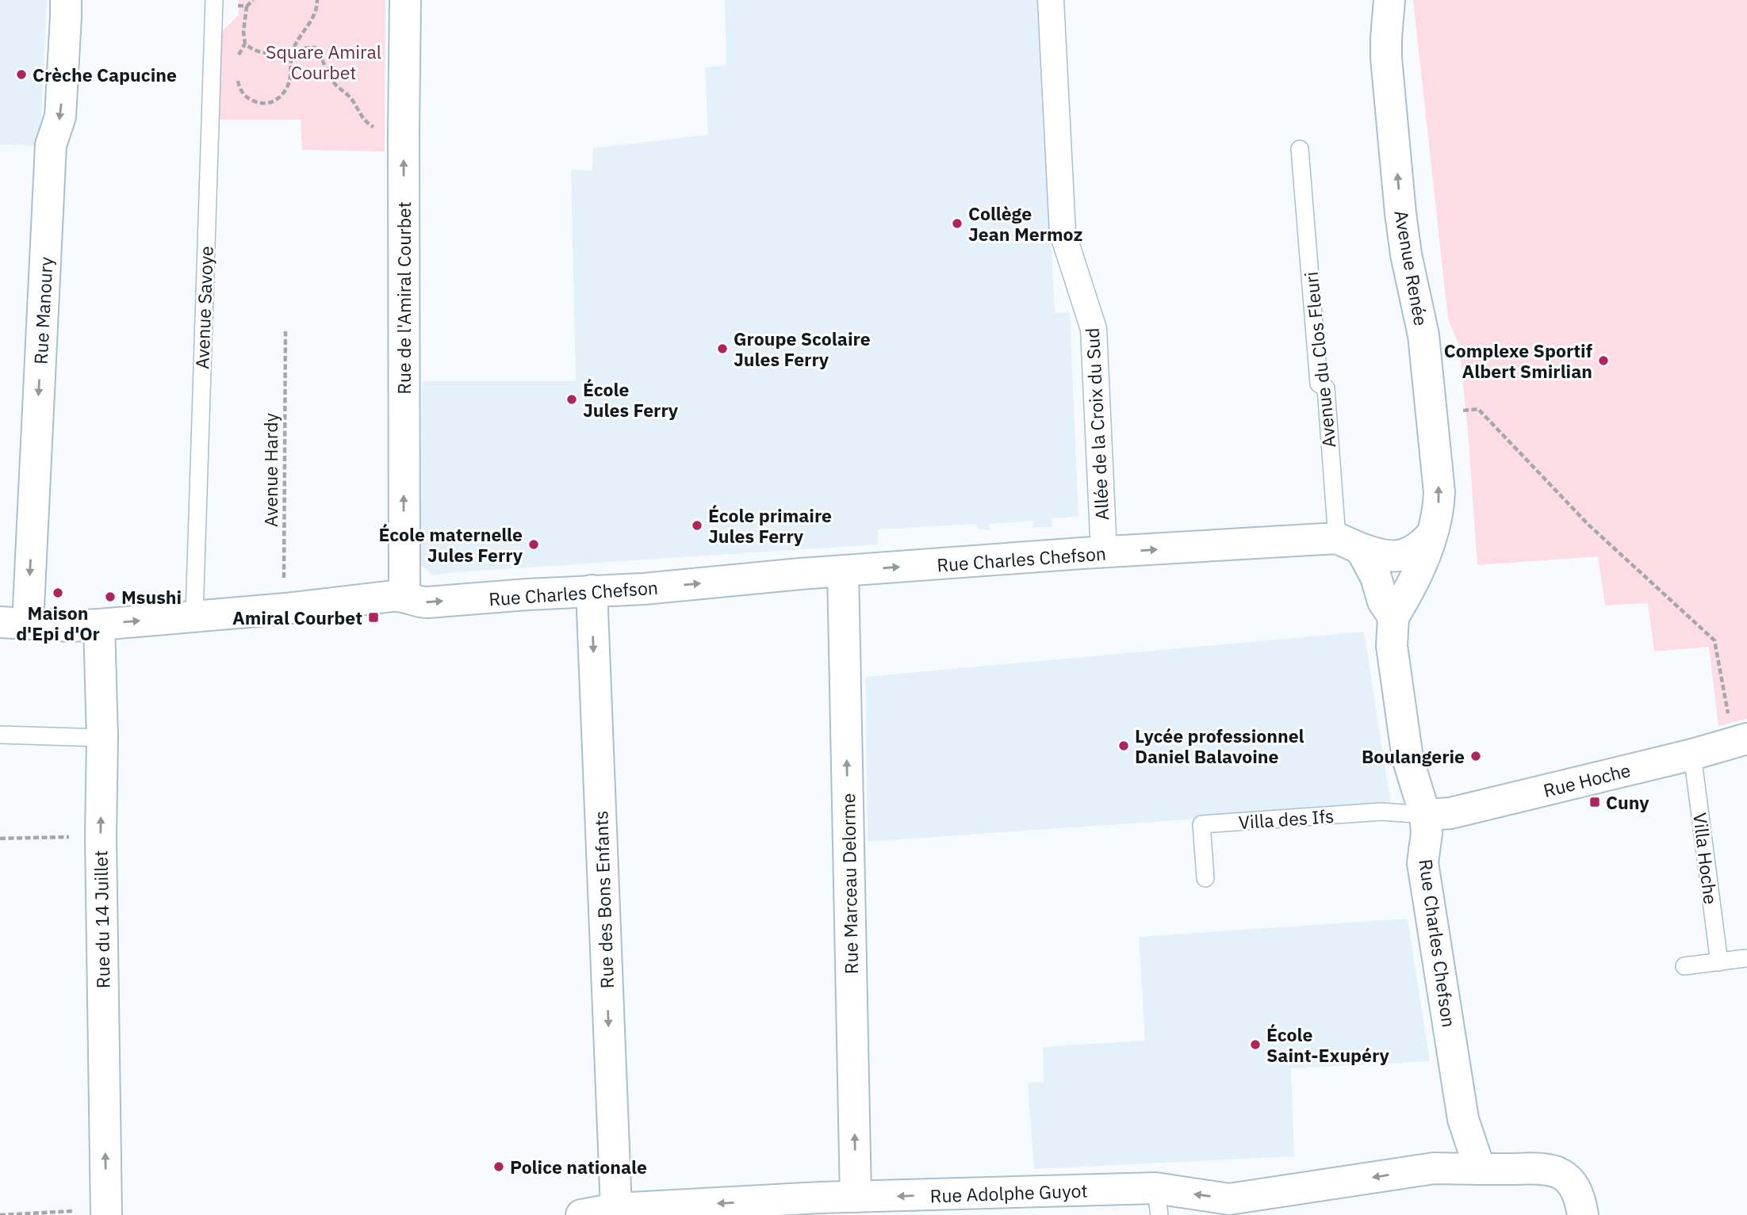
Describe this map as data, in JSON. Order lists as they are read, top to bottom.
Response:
{
  "streets": {
    "street": [
      "Avenue Renée",
      "Rue de l'Amiral Courbet",
      "Rue Manoury",
      "Allée de la Croix du Sud",
      "Rue Charles Chefson",
      "Rue Hoche",
      "Rue Marceau Delorme",
      "Rue des Bons Enfants",
      "Rue du 14 Juillet",
      "Rue Adolphe Guyot"
    ],
    "lane": [
      "Avenue Savoye",
      "Avenue du Clos Fleuri",
      "Villa des Ifs",
      "Villa Hoche"
    ],
    "path": ["Avenue Hardy"]
  },
  "crossings": [
    ["Avenue Renée", "Rue Charles Chefson"],
    ["Rue de l'Amiral Courbet", "Rue Charles Chefson"],
    ["Avenue Savoye", "Rue Charles Chefson"],
    ["Rue Manoury", "Rue Charles Chefson"],
    ["Avenue du Clos Fleuri", "Rue Charles Chefson"],
    ["Allée de la Croix du Sud", "Rue Charles Chefson"],
    ["Avenue Hardy", "Rue Charles Chefson"],
    ["Rue Charles Chefson", "Rue Hoche"],
    ["Rue Charles Chefson", "Villa des Ifs"],
    ["Rue Charles Chefson", "Rue Marceau Delorme"],
    ["Rue Charles Chefson", "Rue des Bons Enfants"],
    ["Rue Charles Chefson", "Rue du 14 Juillet"],
    ["Rue Charles Chefson", "Rue Adolphe Guyot"],
    ["Rue Hoche", "Villa des Ifs"],
    ["Rue Hoche", "Villa Hoche"],
    ["Rue Marceau Delorme", "Rue Adolphe Guyot"],
    ["Rue des Bons Enfants", "Rue Adolphe Guyot"]
  ],
  "one_way": [
    "Avenue Renée",
    "Rue de l'Amiral Courbet",
    "Rue Manoury",
    "Rue Charles Chefson",
    "Rue Marceau Delorme",
    "Rue des Bons Enfants",
    "Rue du 14 Juillet",
    "Rue Adolphe Guyot"
  ],
  "parks": ["Square Amiral Courbet"],
  "places": {
    "other": [
      "Crèche Capucine",
      "Collège Jean Mermoz",
      "Groupe Scolaire Jules Ferry",
      "Complexe Sportif Albert Smirlian",
      "École Jules Ferry",
      "École primaire Jules Ferry",
      "École maternelle Jules Ferry",
      "Maison d'Epi d'Or",
      "Msushi",
      "Lycée professionnel Daniel Balavoine",
      "Boulangerie",
      "École Saint-Exupéry",
      "Police nationale"
    ],
    "transit": ["Amiral Courbet", "Cuny"]
  }
}
